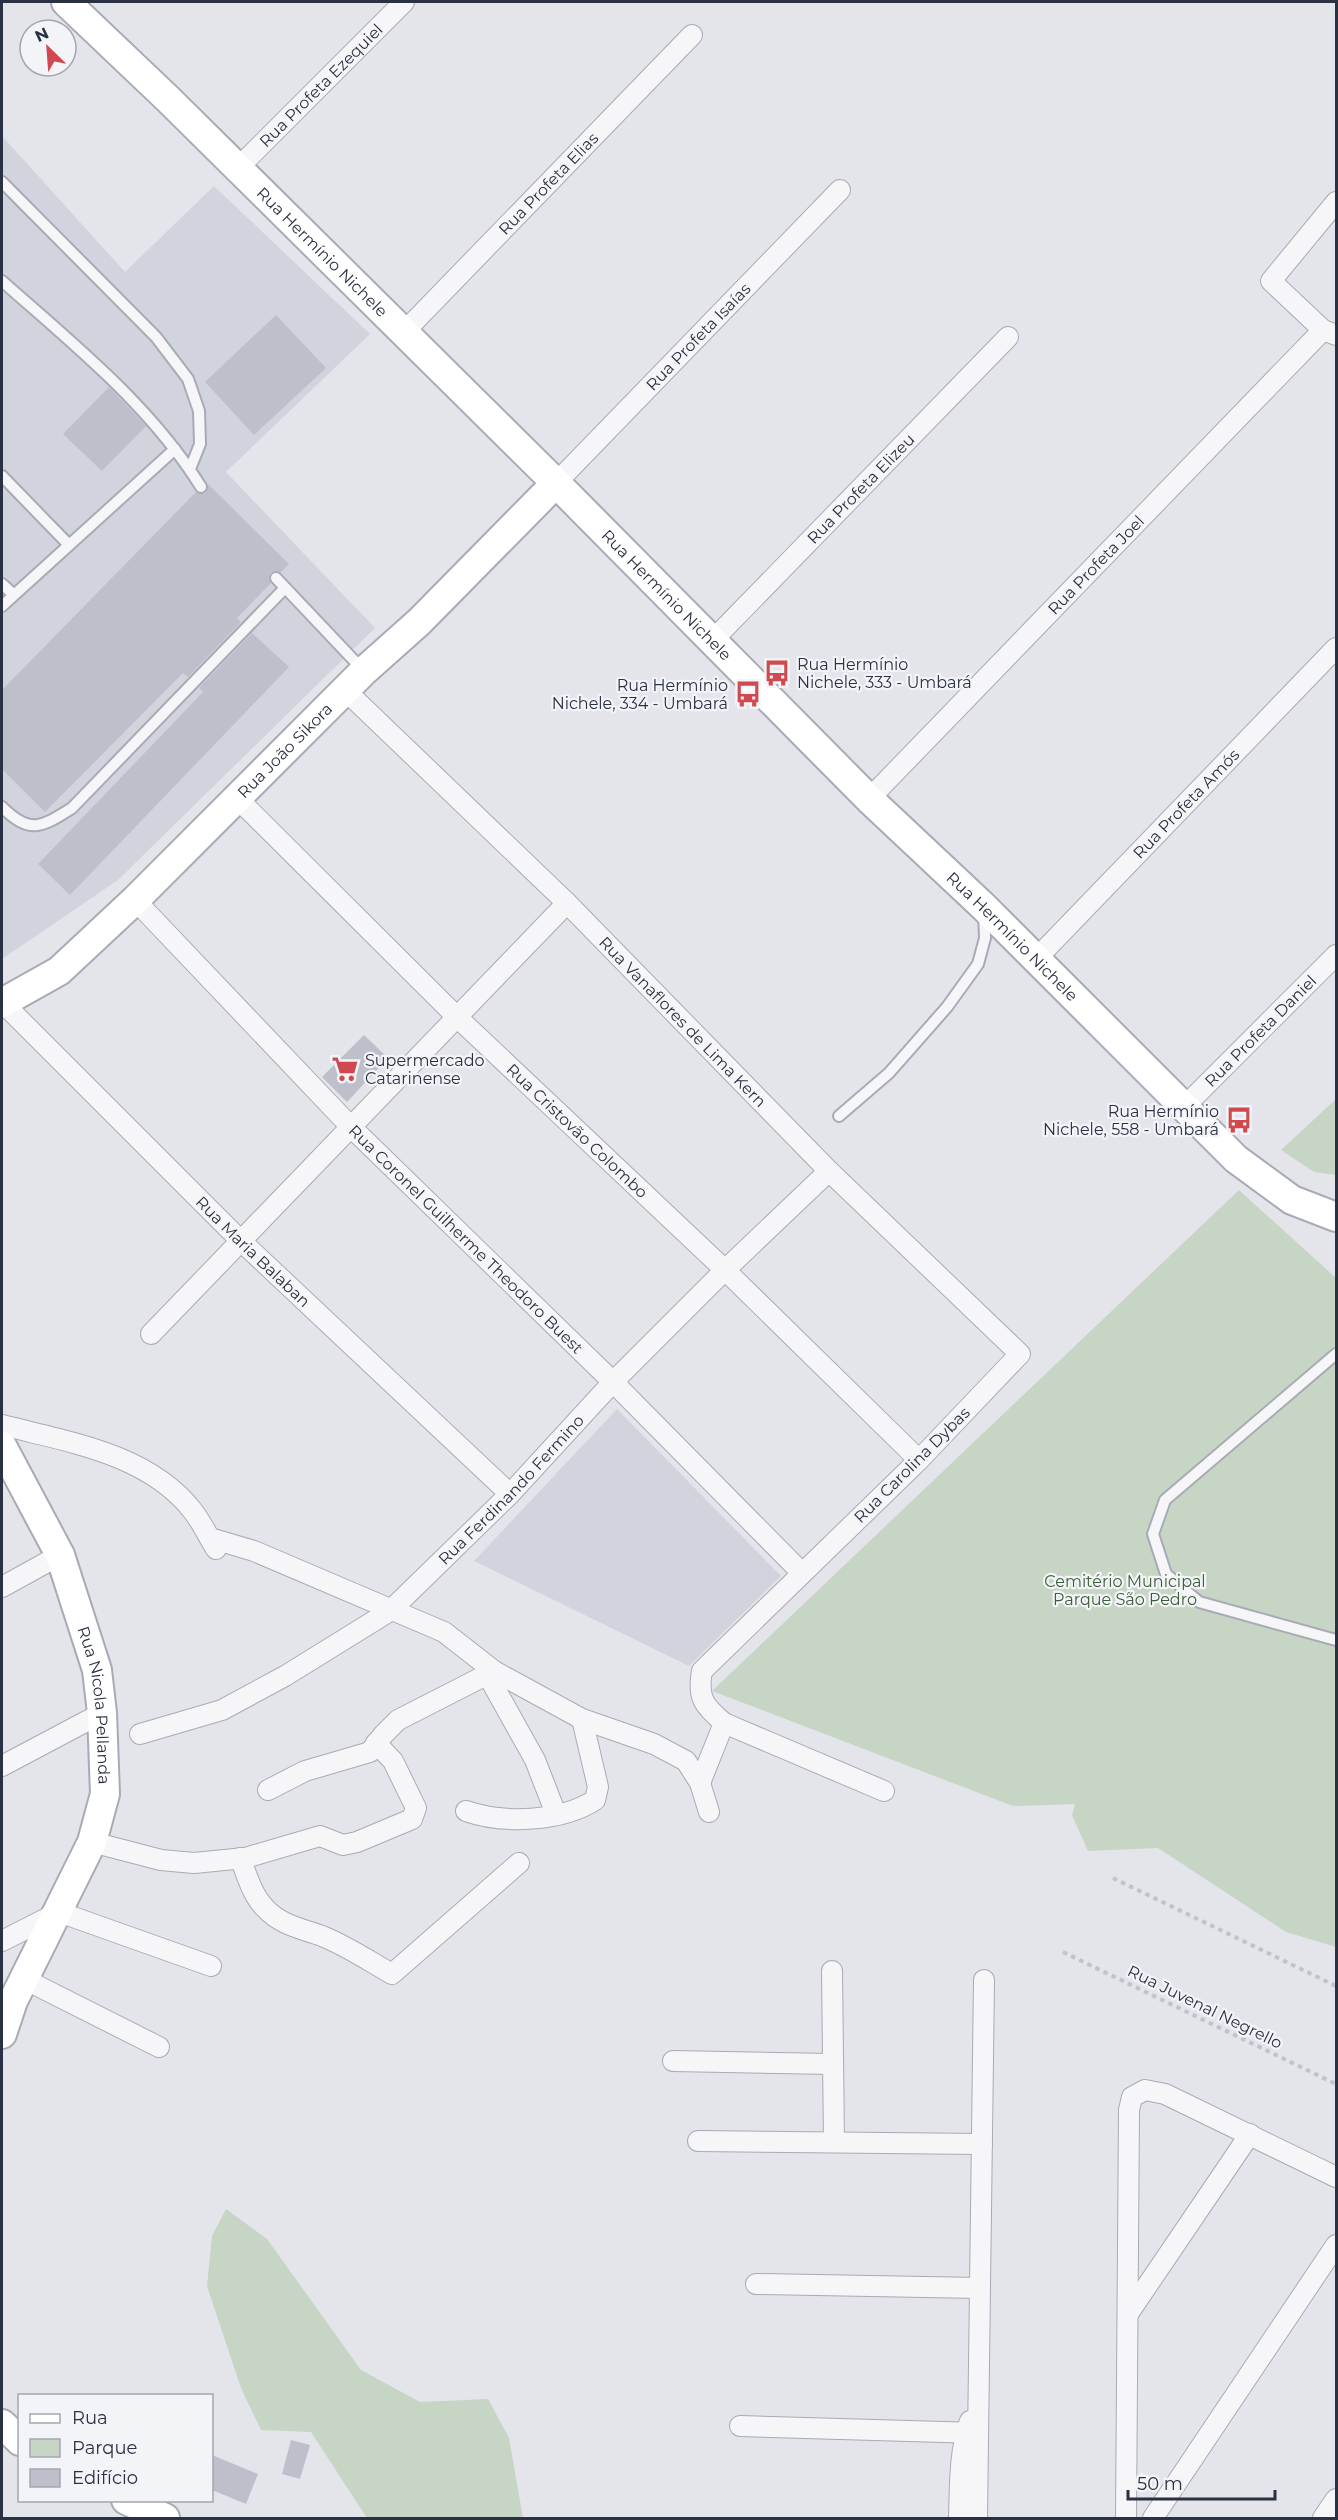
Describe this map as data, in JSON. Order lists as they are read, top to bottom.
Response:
{
  "streets": {
    "street": [
      "Rua Profeta Ezequiel",
      "Rua Profeta Elias",
      "Rua Hermínio Nichele",
      "Rua Profeta Isaías",
      "Rua Profeta Elizeu",
      "Rua Profeta Joel",
      "Rua João Sikora",
      "Rua Profeta Amós",
      "Rua Vanaflores de Lima Kern",
      "Rua Profeta Daniel",
      "Rua Cristovão Colombo",
      "Rua Coronel Guilherme Theodoro Buest",
      "Rua Maria Balaban",
      "Rua Carolina Dybas",
      "Rua Ferdinando Fermino",
      "Rua Nicola Pellanda"
    ],
    "path": ["Rua Juvenal Negrello"]
  },
  "crossings": [
    ["Rua Profeta Ezequiel", "Rua Hermínio Nichele"],
    ["Rua Profeta Elias", "Rua Hermínio Nichele"],
    ["Rua Hermínio Nichele", "Rua Profeta Isaías"],
    ["Rua Hermínio Nichele", "Rua Profeta Elizeu"],
    ["Rua Hermínio Nichele", "Rua Profeta Joel"],
    ["Rua Hermínio Nichele", "Rua João Sikora"],
    ["Rua Hermínio Nichele", "Rua Profeta Amós"],
    ["Rua Hermínio Nichele", "Rua Profeta Daniel"],
    ["Rua Profeta Isaías", "Rua João Sikora"],
    ["Rua João Sikora", "Rua Vanaflores de Lima Kern"],
    ["Rua João Sikora", "Rua Cristovão Colombo"],
    ["Rua João Sikora", "Rua Coronel Guilherme Theodoro Buest"],
    ["Rua João Sikora", "Rua Maria Balaban"],
    ["Rua Vanaflores de Lima Kern", "Rua Carolina Dybas"],
    ["Rua Vanaflores de Lima Kern", "Rua Ferdinando Fermino"],
    ["Rua Cristovão Colombo", "Rua Carolina Dybas"],
    ["Rua Cristovão Colombo", "Rua Ferdinando Fermino"],
    ["Rua Coronel Guilherme Theodoro Buest", "Rua Carolina Dybas"],
    ["Rua Coronel Guilherme Theodoro Buest", "Rua Ferdinando Fermino"],
    ["Rua Maria Balaban", "Rua Ferdinando Fermino"]
  ],
  "parks": ["Cemitério Municipal Parque São Pedro"],
  "places": {
    "bus stop": ["Rua Hermínio Nichele, 333 - Umbará", "Rua Hermínio Nichele, 334 - Umbará", "Rua Hermínio Nichele, 558 - Umbará"],
    "supermarket": ["Supermercado Catarinense"]
  },
  "legend": ["Rua", "Parque", "Edifício"],
  "scale_bar": "50 m",
  "north": "top left"
}
